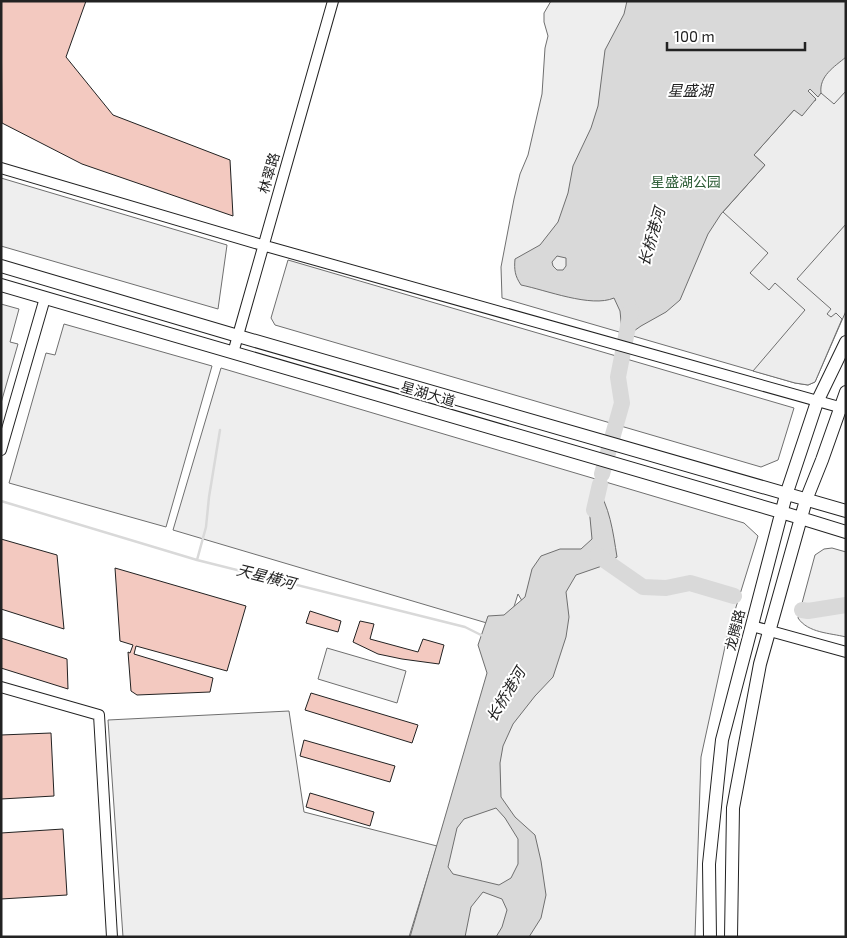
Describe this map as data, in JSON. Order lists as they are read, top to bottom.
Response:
{
  "streets": {
    "main road": ["星湖大道", "龙腾路"],
    "street": ["林翠路"]
  },
  "crossings": [
    ["林翠路", "星湖大道"],
    ["星湖大道", "龙腾路"]
  ],
  "water": ["星盛湖", "长桥港河", "天星横河"],
  "parks": ["星盛湖公园"],
  "scale_bar": "100 m"
}
